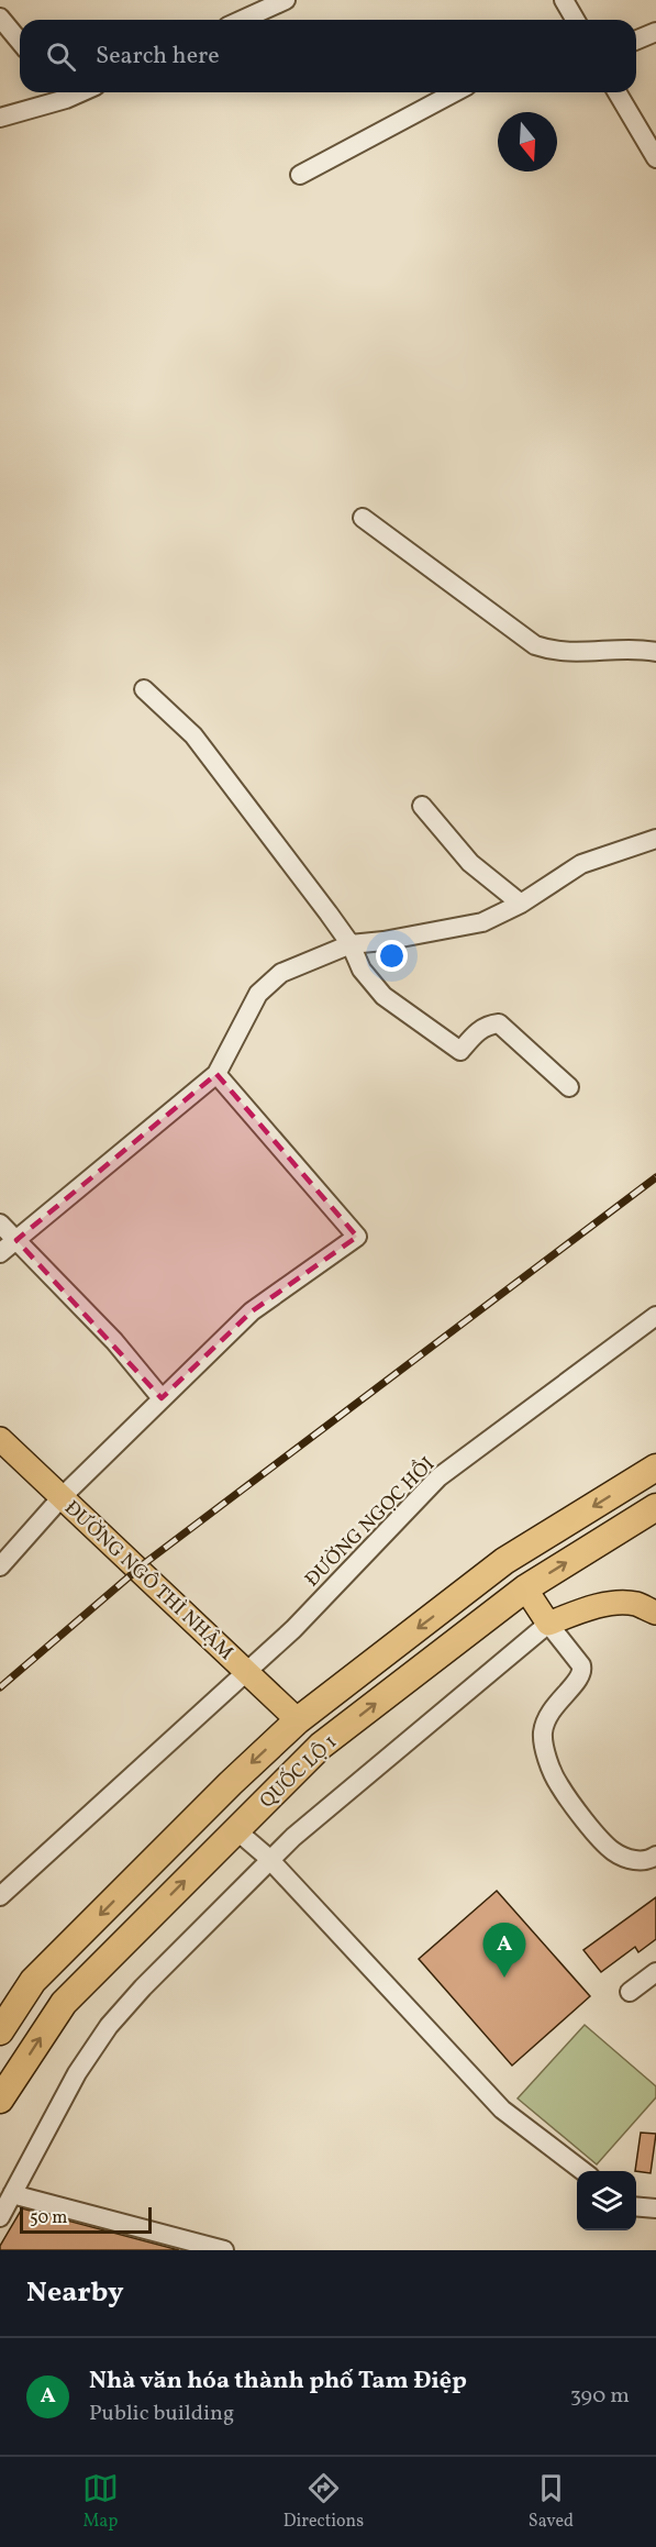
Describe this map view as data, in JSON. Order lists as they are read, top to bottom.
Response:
{
  "streets": {
    "highway": ["QUỐC LỘ 1"],
    "main road": ["ĐƯỜNG NGÔ THÌ NHẬM"],
    "street": ["ĐƯỜNG NGỌC HỒI"]
  },
  "crossings": [
    ["ĐƯỜNG NGỌC HỒI", "ĐƯỜNG NGÔ THÌ NHẬM"],
    ["ĐƯỜNG NGÔ THÌ NHẬM", "QUỐC LỘ 1"]
  ],
  "scale_bar": "50 m",
  "north": "bottom",
  "page": {
    "search": "Search here",
    "pins": "A",
    "scale": "50 m",
    "heading": "Nearby",
    "list": [
      {
        "mark": "A",
        "name": "Nhà văn hóa thành phố Tam Điệp",
        "note": "Public building",
        "value": "390 m"
      }
    ],
    "nav": ["Map", "Directions", "Saved"]
  }
}
